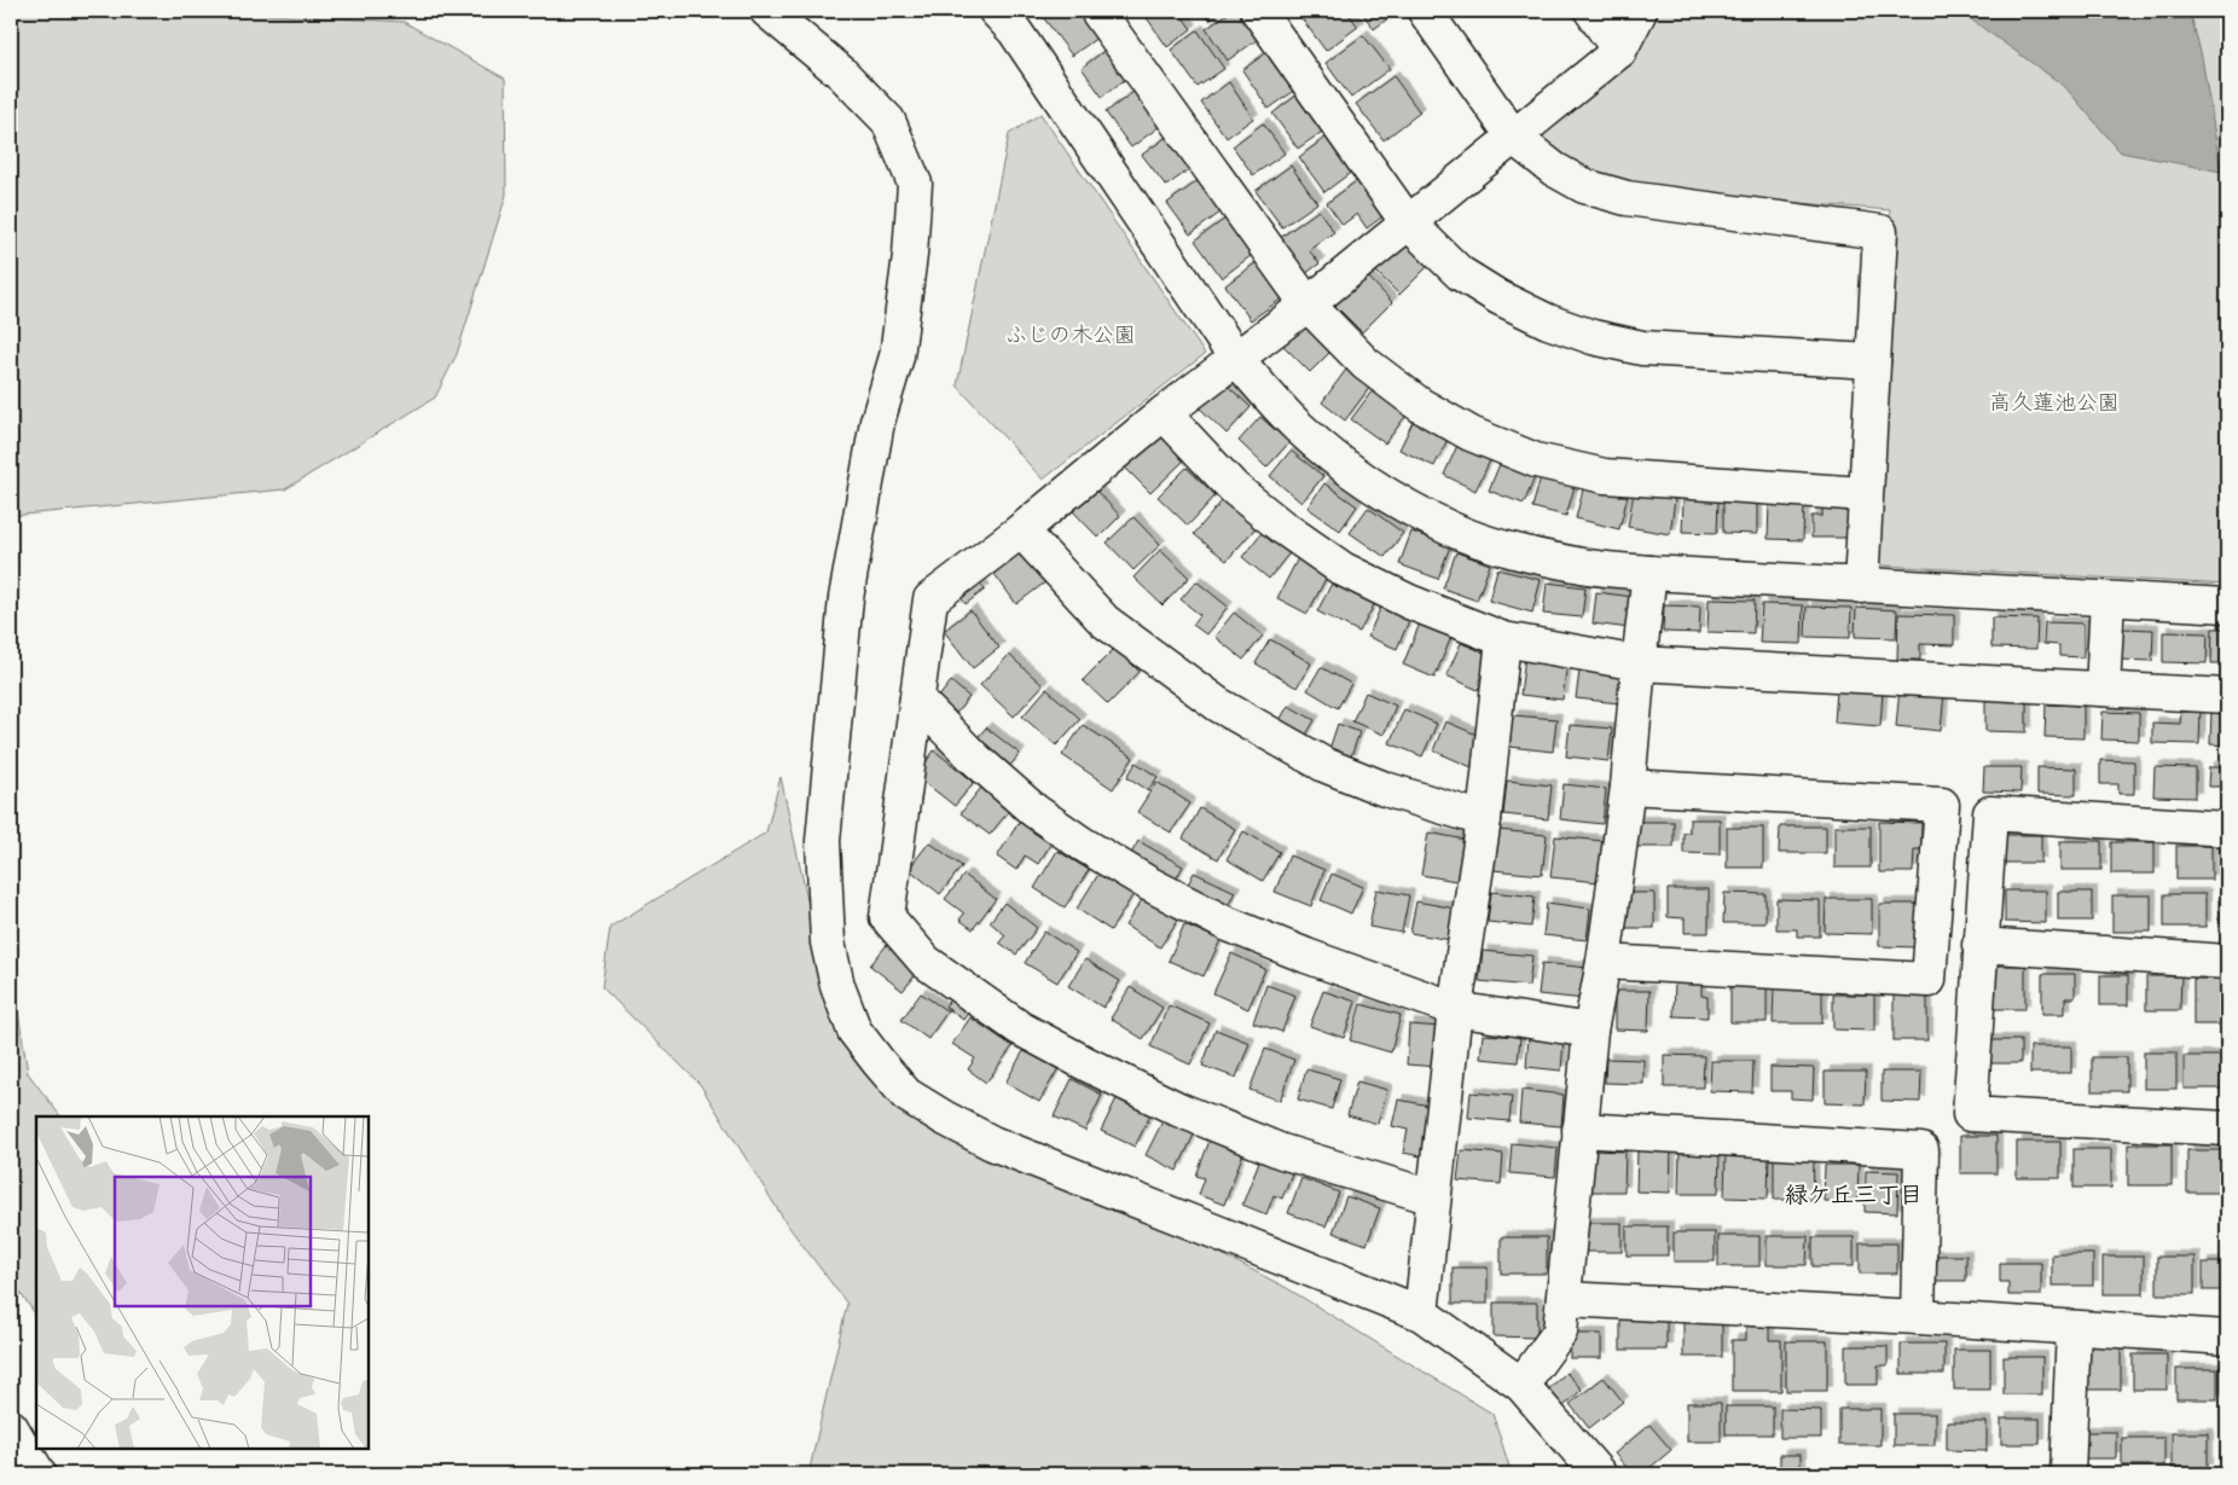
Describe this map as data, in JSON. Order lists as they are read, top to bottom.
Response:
{
  "districts": ["緑ケ丘三丁目"],
  "parks": ["ふじの木公園", "高久蓮池公園"]
}
